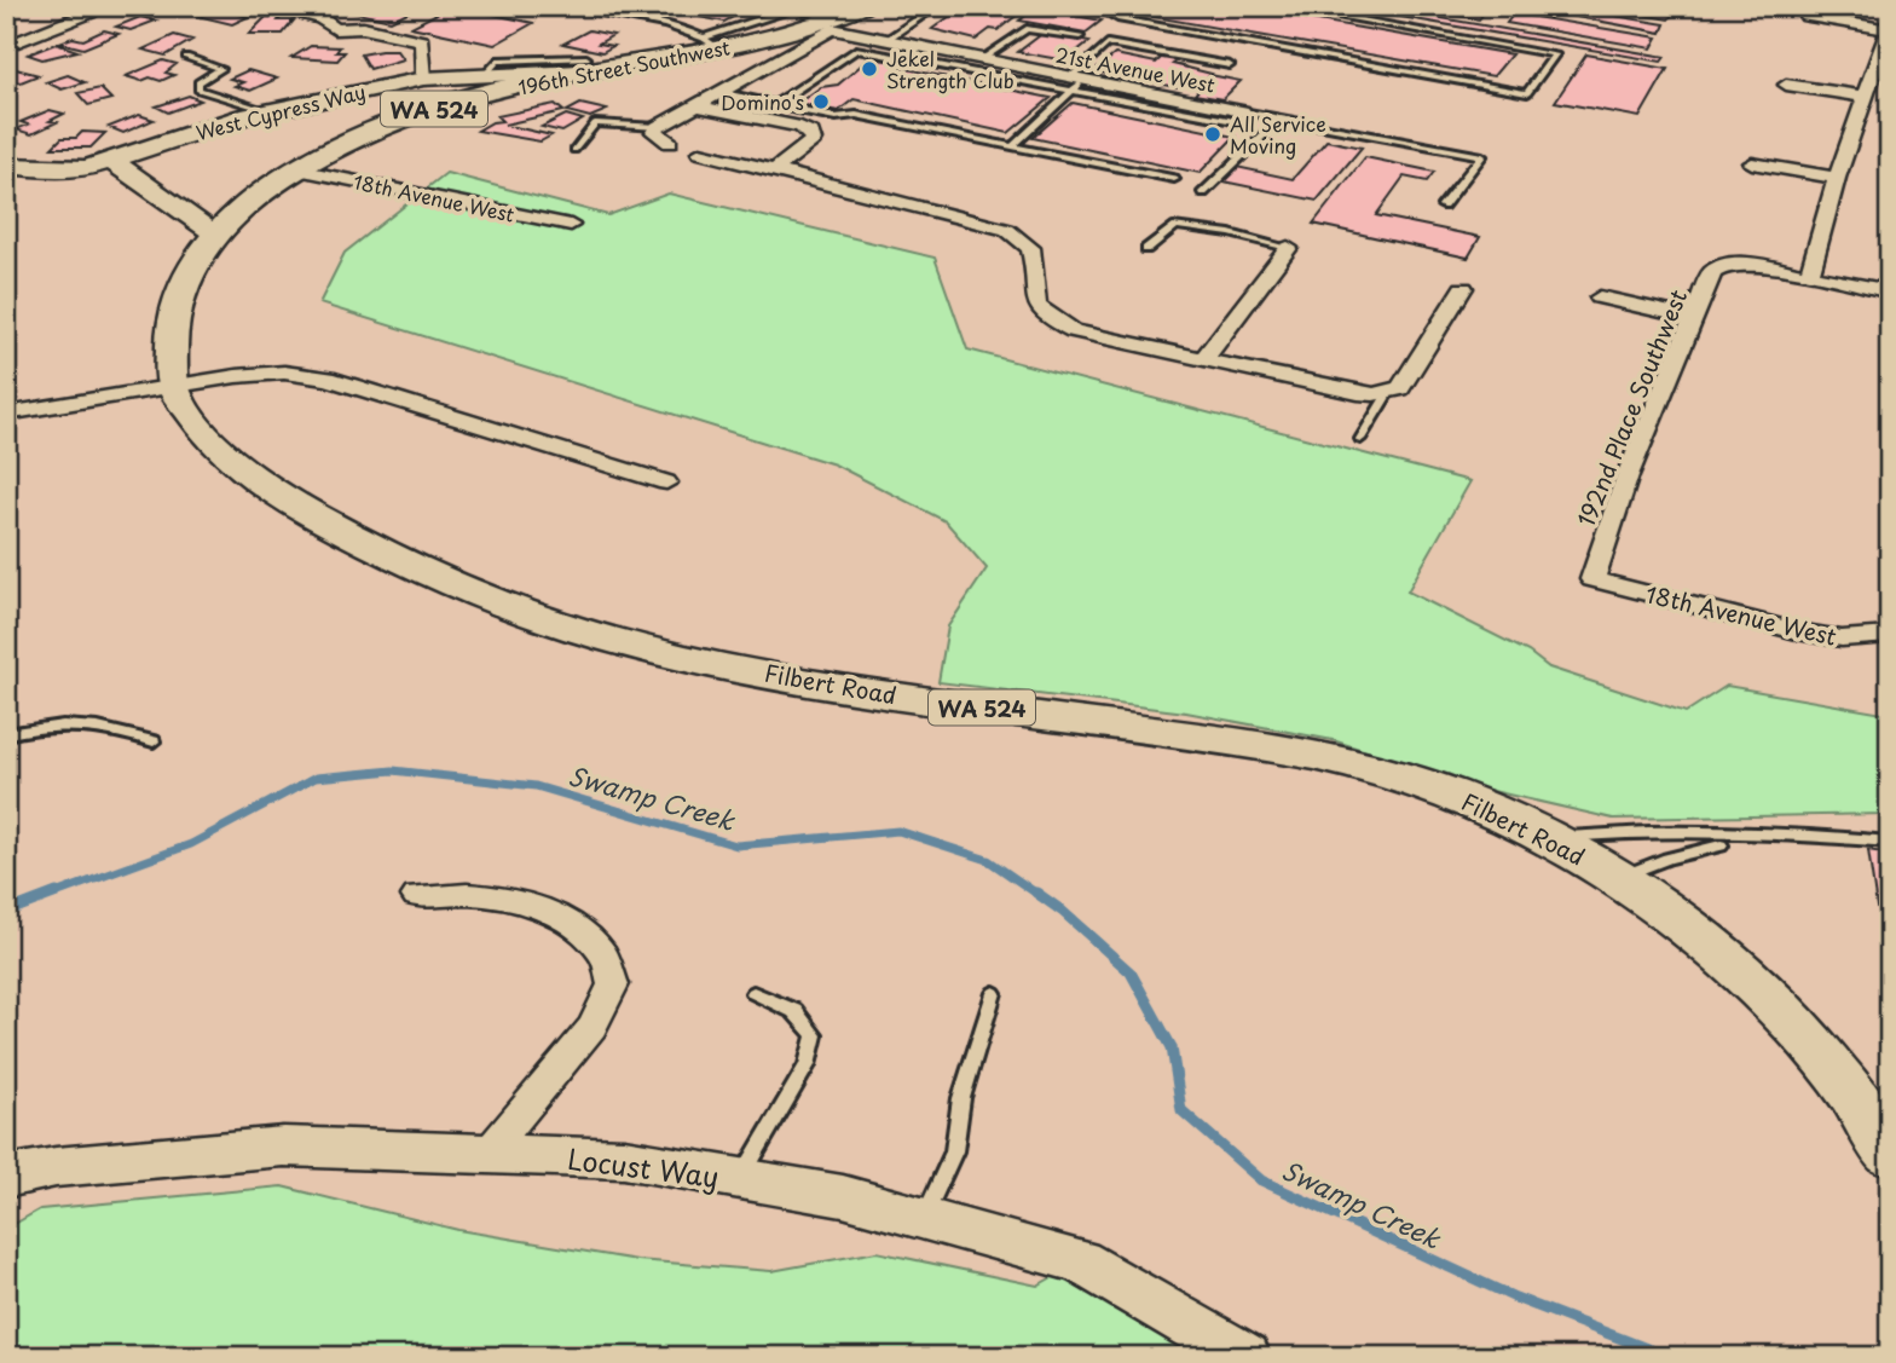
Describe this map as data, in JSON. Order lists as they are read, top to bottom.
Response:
{
  "streets": {
    "main road": ["196th Street Southwest", "WA 524", "Filbert Road"],
    "street": [
      "21st Avenue West",
      "West Cypress Way",
      "18th Avenue West",
      "192nd Place Southwest",
      "Locust Way"
    ]
  },
  "crossings": [
    ["196th Street Southwest", "21st Avenue West"],
    ["196th Street Southwest", "West Cypress Way"],
    ["196th Street Southwest", "18th Avenue West"],
    ["196th Street Southwest", "Filbert Road"],
    ["18th Avenue West", "192nd Place Southwest"]
  ],
  "water": ["Swamp Creek"],
  "places": ["Jekel Strength Club", "Domino's", "All Service Moving"]
}
